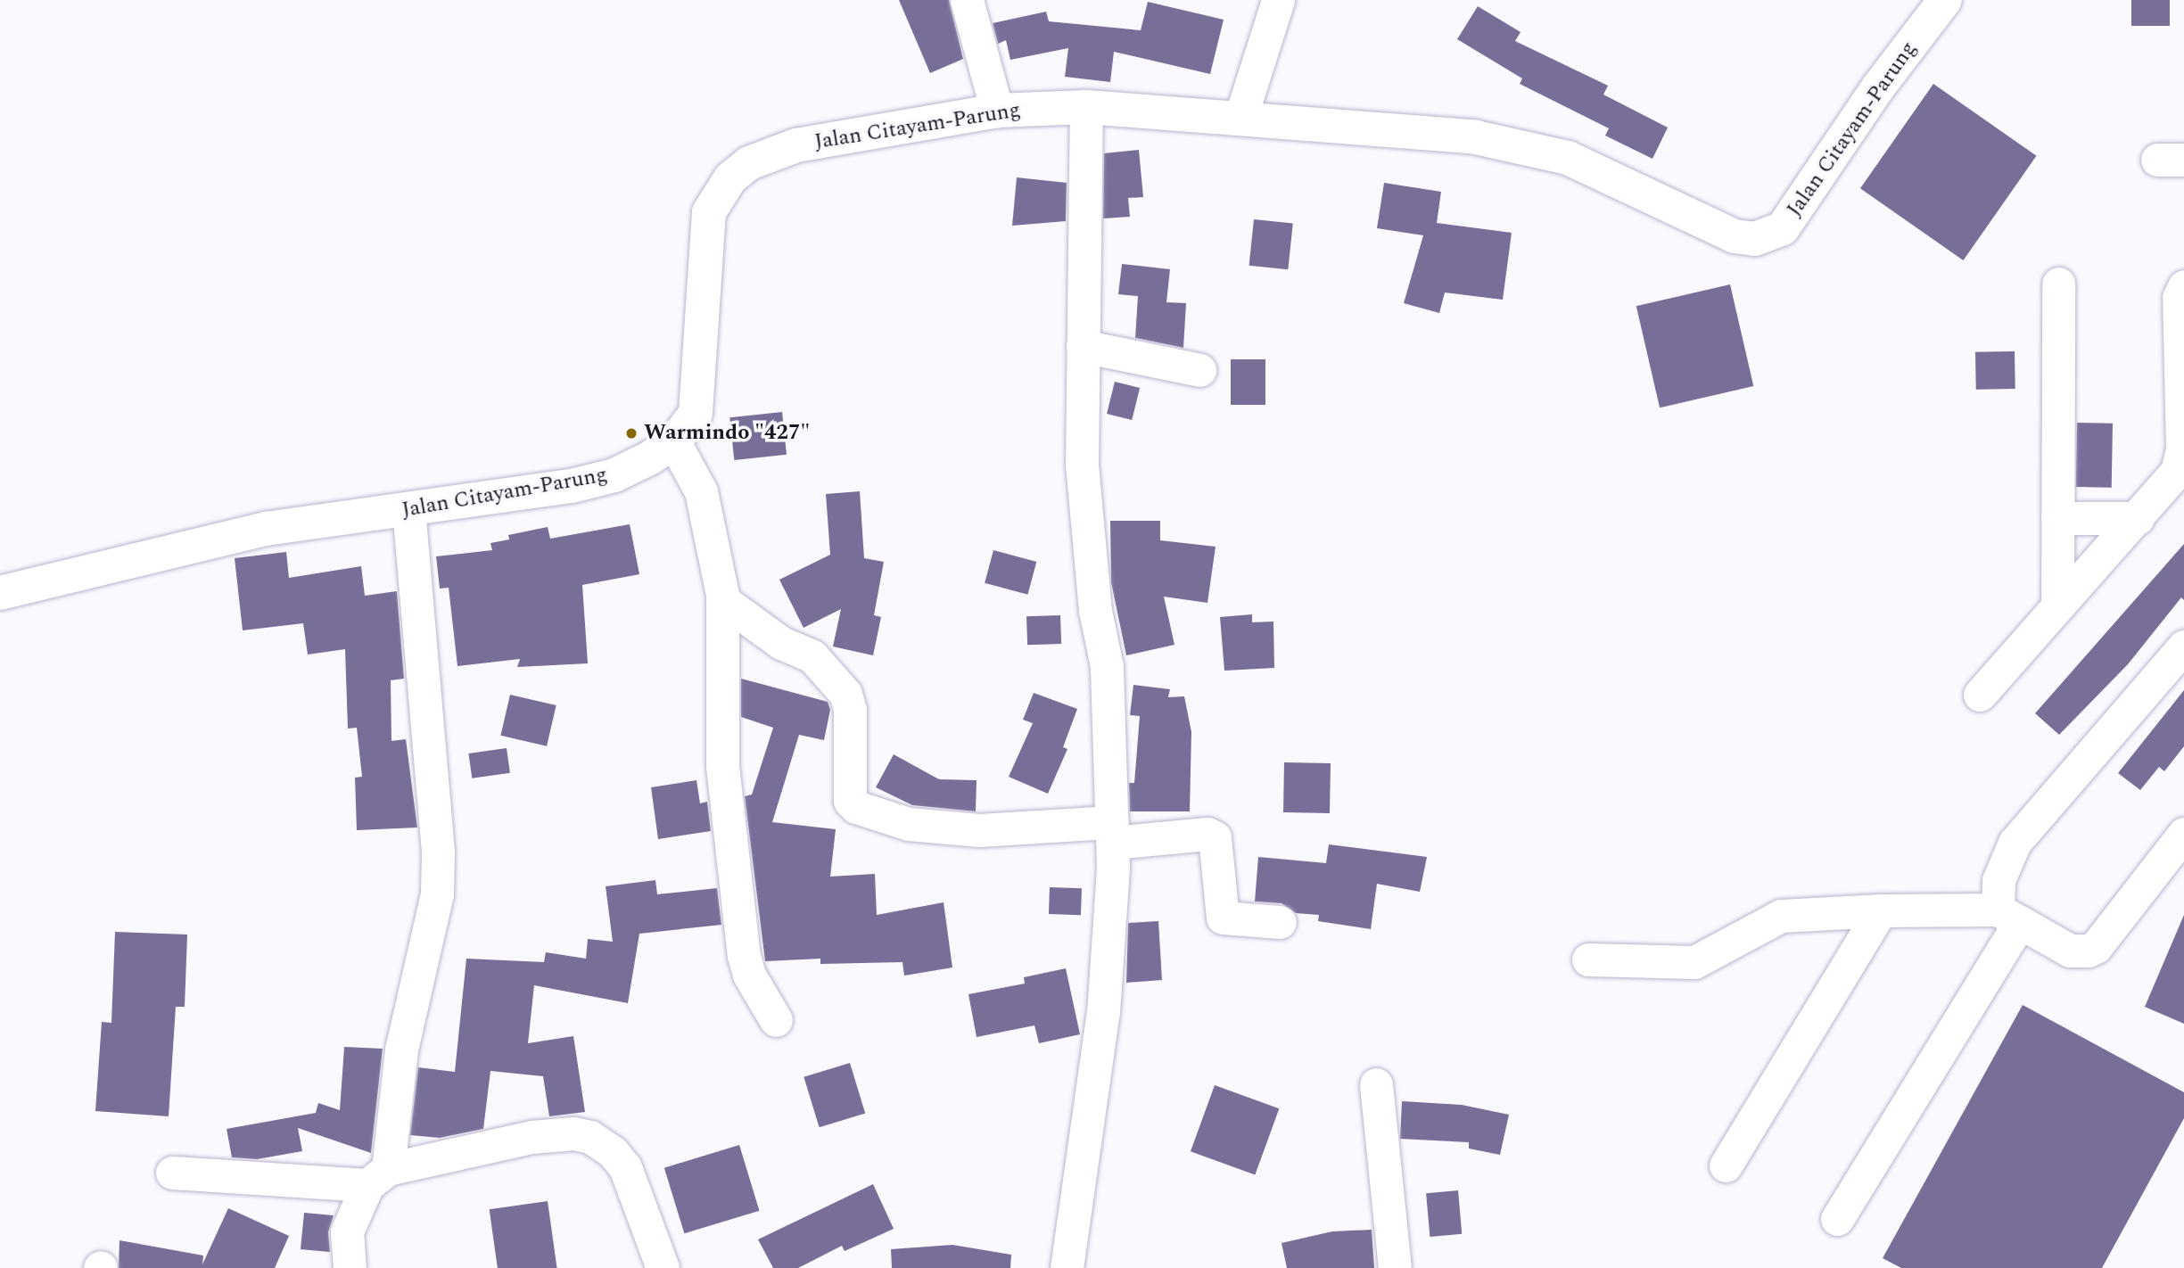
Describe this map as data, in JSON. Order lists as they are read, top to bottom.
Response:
{
  "streets": {
    "street": ["Jalan Citayam-Parung"]
  },
  "places": ["Warmindo \"427\""]
}
